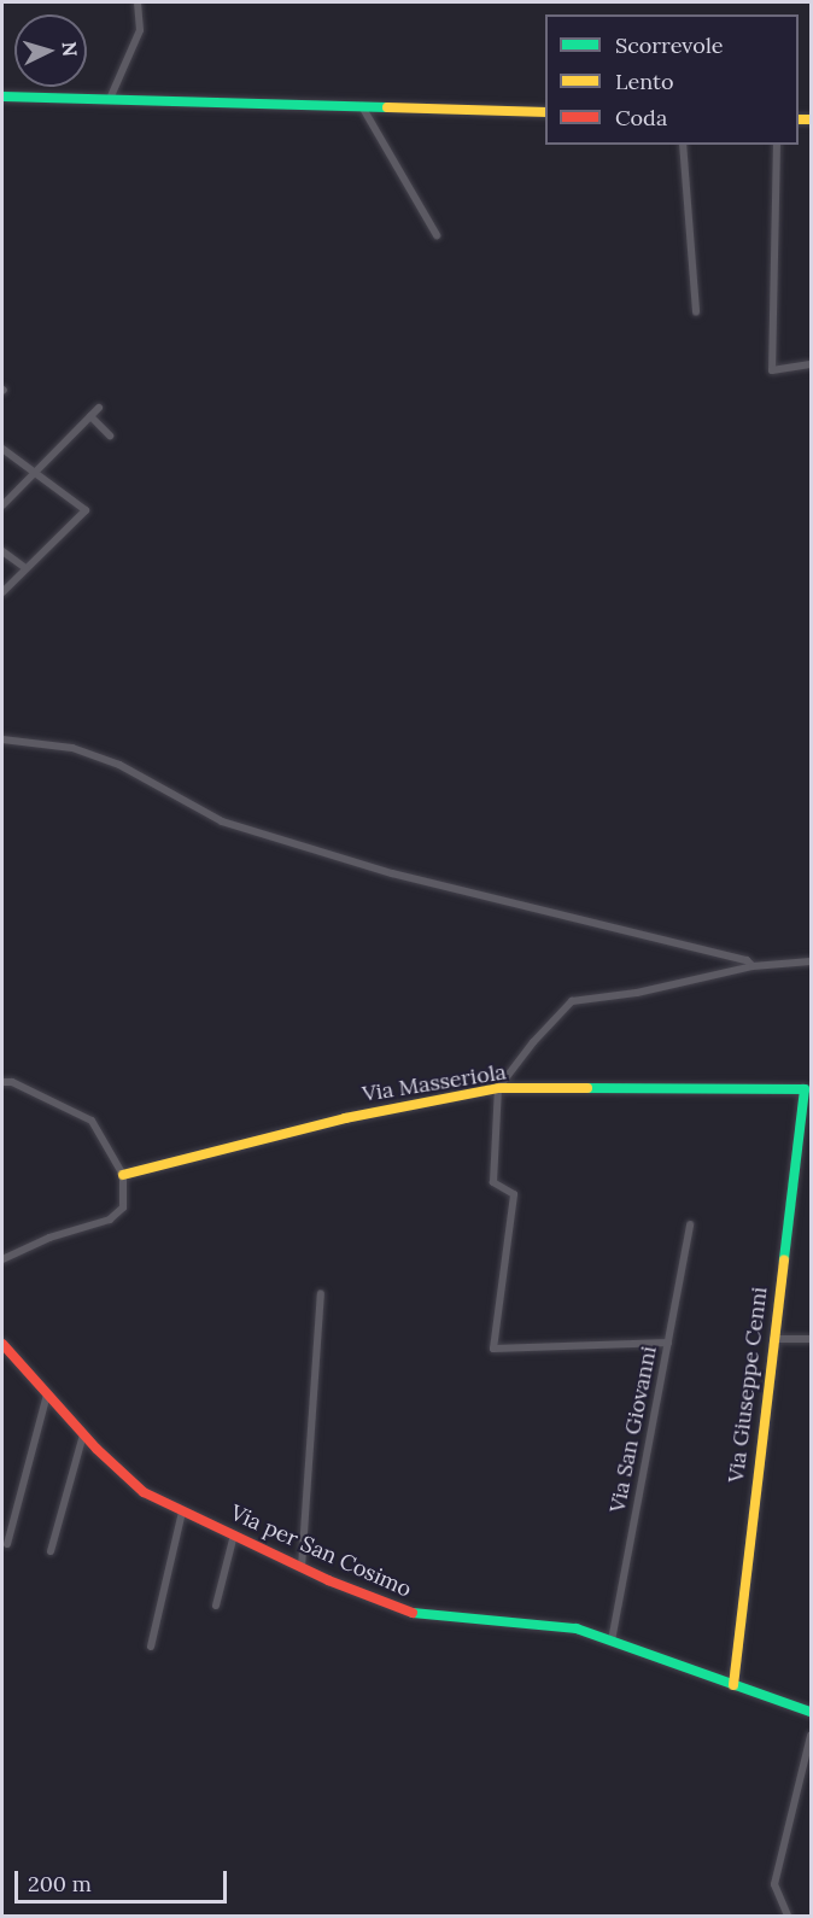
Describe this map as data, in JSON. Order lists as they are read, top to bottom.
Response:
{
  "streets": {
    "street": [
      "Via Masseriola",
      "Via Giuseppe Cenni",
      "Via San Giovanni",
      "Via per San Cosimo"
    ]
  },
  "crossings": [
    ["Via Masseriola", "Via Giuseppe Cenni"],
    ["Via Giuseppe Cenni", "Via per San Cosimo"],
    ["Via San Giovanni", "Via per San Cosimo"]
  ],
  "legend": ["Scorrevole", "Lento", "Coda"],
  "scale_bar": "200 m",
  "north": "right"
}
